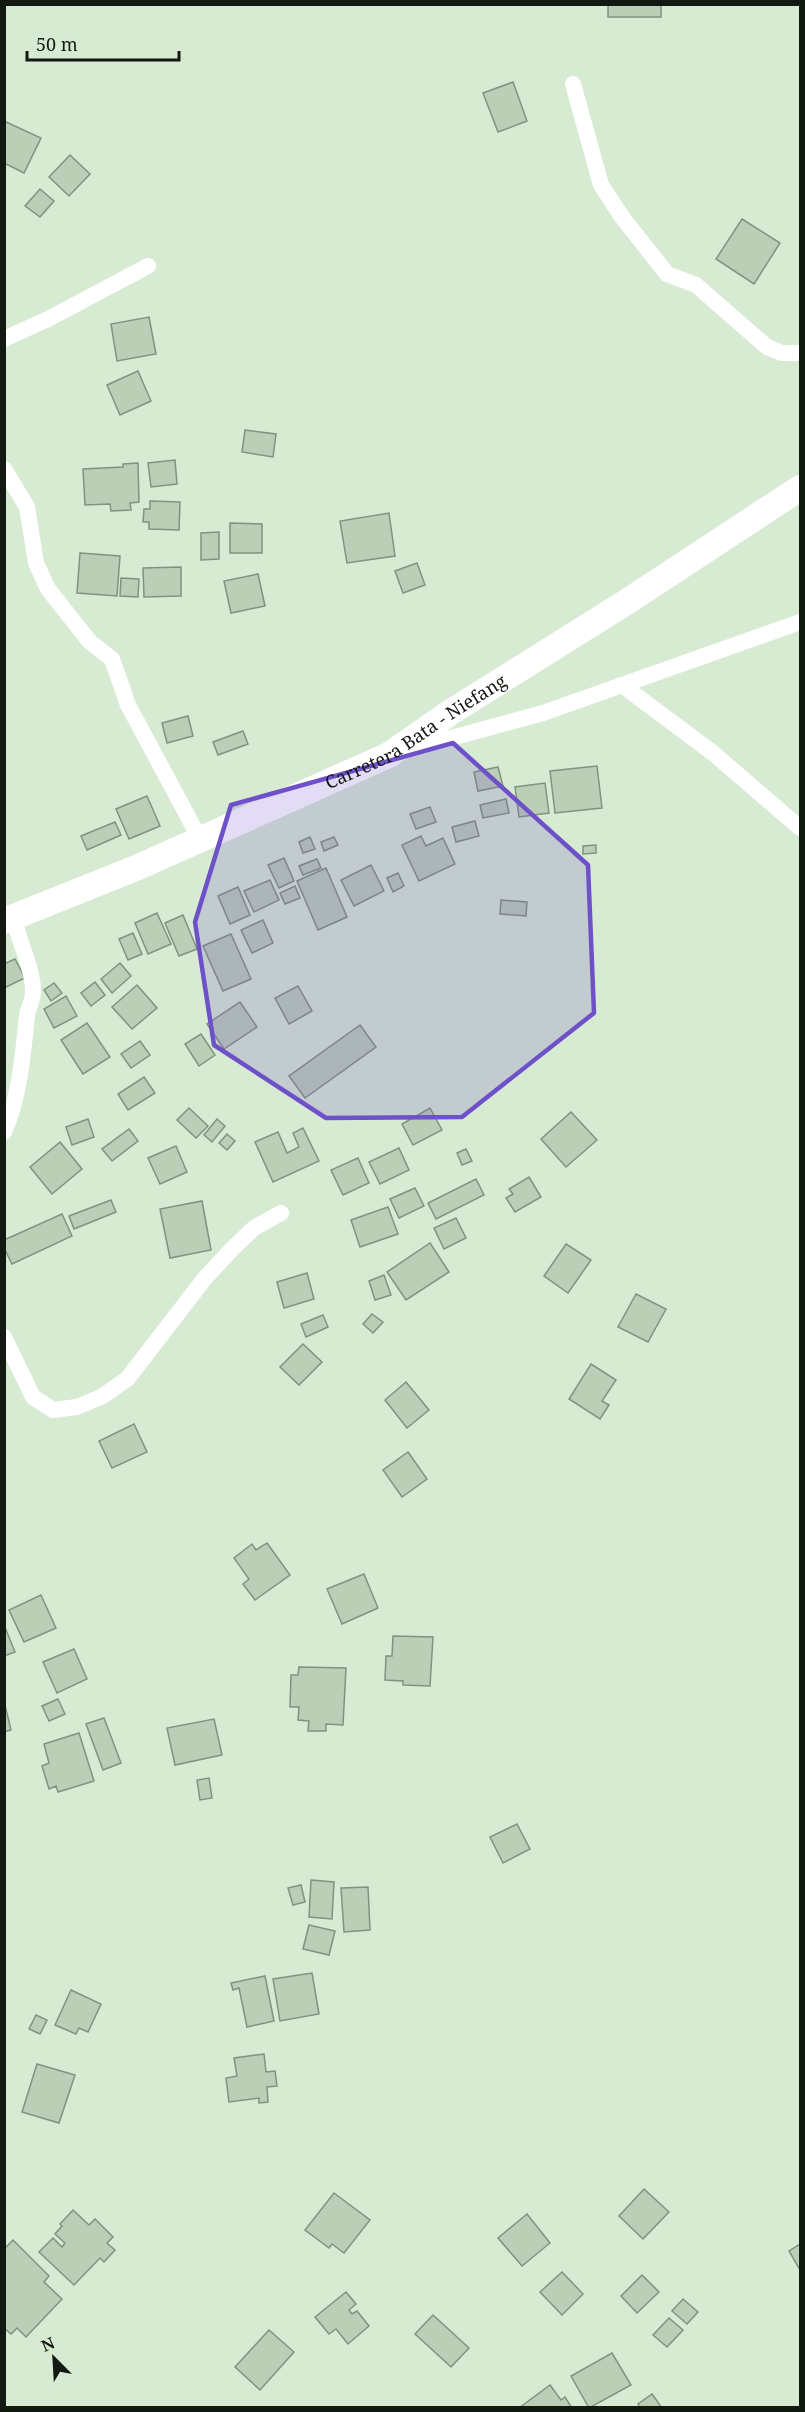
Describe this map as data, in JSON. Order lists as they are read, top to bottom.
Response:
{
  "streets": {
    "main road": ["Carretera Bata - Niefang"]
  },
  "scale_bar": "50 m",
  "north": "top left"
}
